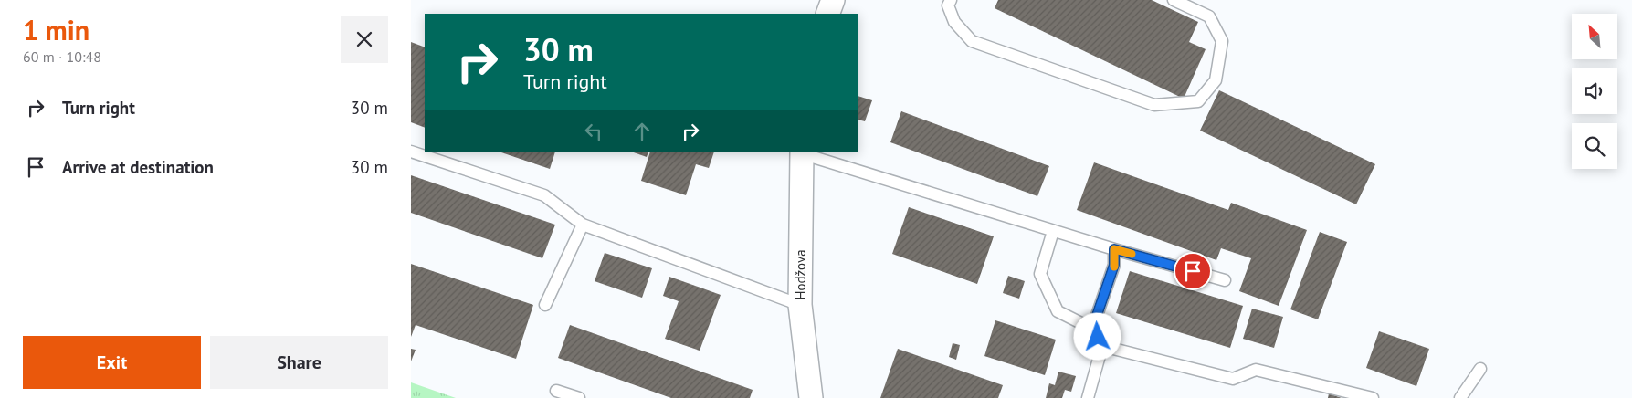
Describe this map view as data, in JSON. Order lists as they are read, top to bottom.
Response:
{
  "streets": {
    "street": ["Hodžova"]
  },
  "north": "top left",
  "page": {
    "heading": ["1 min", "60 m · 10:48"],
    "turn": ["30 m", "Turn right"],
    "list": [
      {
        "name": "Turn right",
        "value": "30 m"
      },
      {
        "name": "Arrive at destination",
        "value": "30 m"
      }
    ],
    "buttons": ["Exit", "Share"]
  }
}
